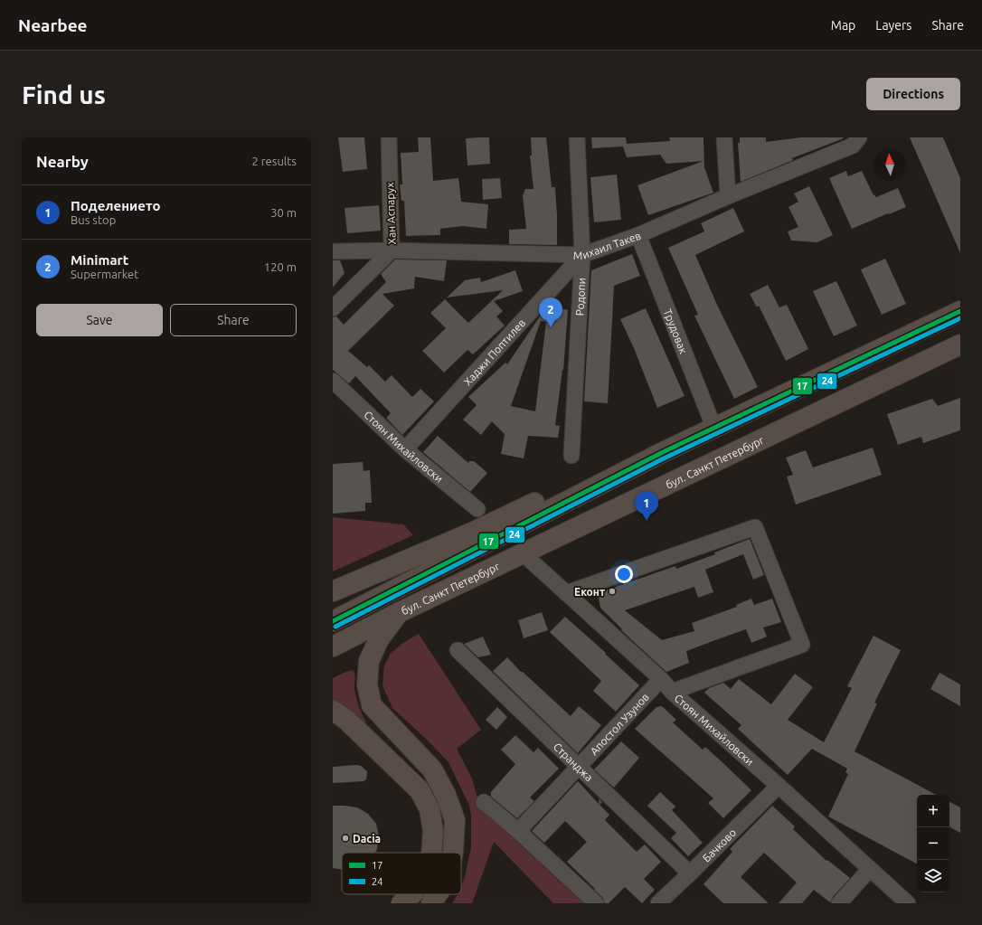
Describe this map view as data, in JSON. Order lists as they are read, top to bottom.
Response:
{
  "streets": {
    "main road": ["бул. Санкт Петербург"],
    "street": [
      "Хан Аспарух",
      "Михаил Такев",
      "Родопи",
      "Трудовак",
      "Хаджи Поптилев",
      "Стоян Михайловски",
      "Апостол Узунов",
      "Странджа",
      "Бачково"
    ]
  },
  "crossings": [
    ["Хан Аспарух", "Михаил Такев"],
    ["Михаил Такев", "Родопи"],
    ["Михаил Такев", "Трудовак"],
    ["Михаил Такев", "Хаджи Поптилев"],
    ["Родопи", "Хаджи Поптилев"],
    ["Трудовак", "бул. Санкт Петербург"],
    ["Хаджи Поптилев", "Стоян Михайловски"],
    ["Стоян Михайловски", "бул. Санкт Петербург"],
    ["Стоян Михайловски", "Апостол Узунов"],
    ["Стоян Михайловски", "Бачково"],
    ["Апостол Узунов", "Странджа"],
    ["Странджа", "Бачково"]
  ],
  "places": ["Еконт", "Dacia"],
  "lines": ["transit line 17", "transit line 24"],
  "legend": ["17", "24"],
  "north": "top",
  "page": {
    "header": "Nearbee",
    "nav": ["Map", "Layers", "Share"],
    "buttons": [
      "Directions",
      ["Save", "Share"]
    ],
    "title": "Find us",
    "heading": ["Nearby", "2 results"],
    "list": [
      {
        "mark": "1",
        "name": "Поделението",
        "note": "Bus stop",
        "value": "30 m"
      },
      {
        "mark": "2",
        "name": "Minimart",
        "note": "Supermarket",
        "value": "120 m"
      }
    ],
    "pins": ["2", "1"],
    "map_buttons": ["+", "−"]
  }
}
